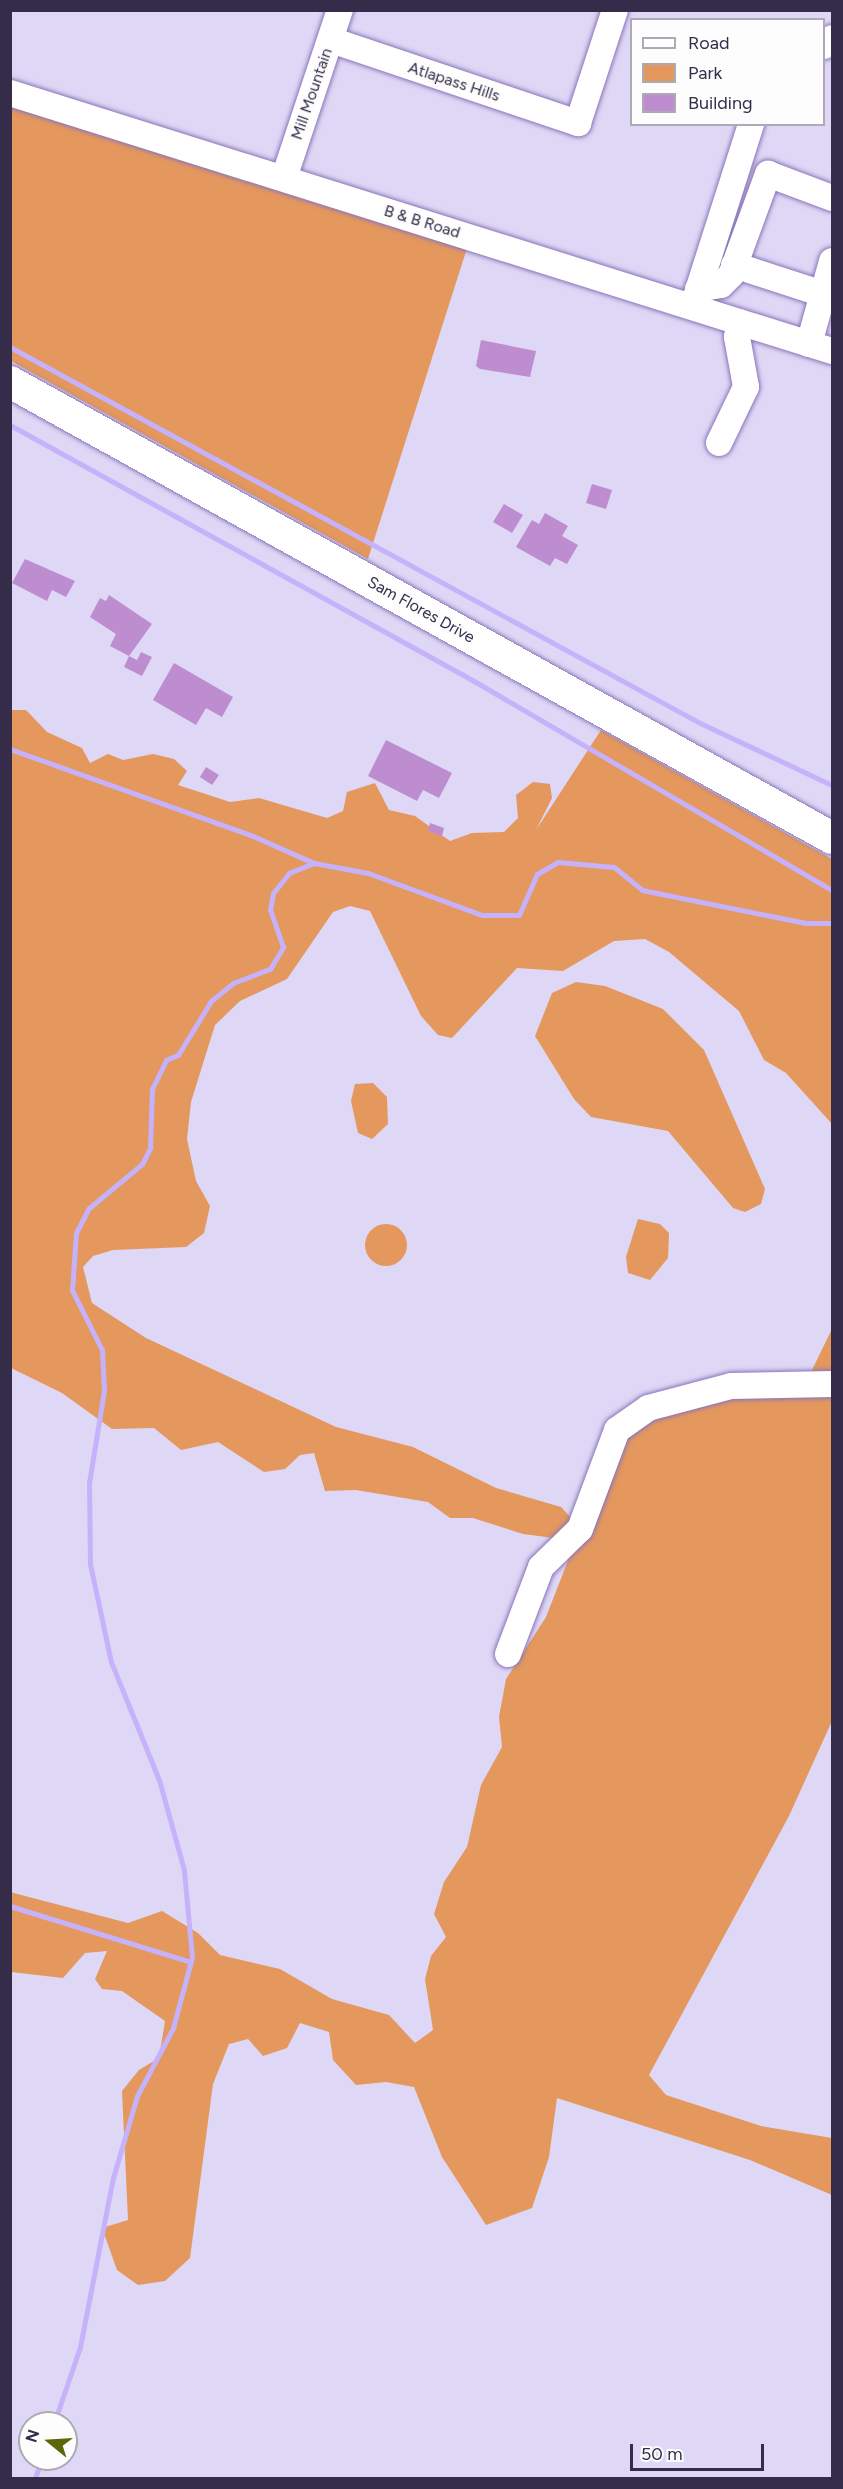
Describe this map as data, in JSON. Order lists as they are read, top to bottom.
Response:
{
  "streets": {
    "main road": ["Sam Flores Drive"],
    "street": ["Atlapass Hills", "Mill Mountain", "B & B Road"]
  },
  "crossings": [
    ["Atlapass Hills", "Mill Mountain"],
    ["Mill Mountain", "B & B Road"]
  ],
  "legend": ["Road", "Park", "Building"],
  "scale_bar": "50 m",
  "north": "left"
}
